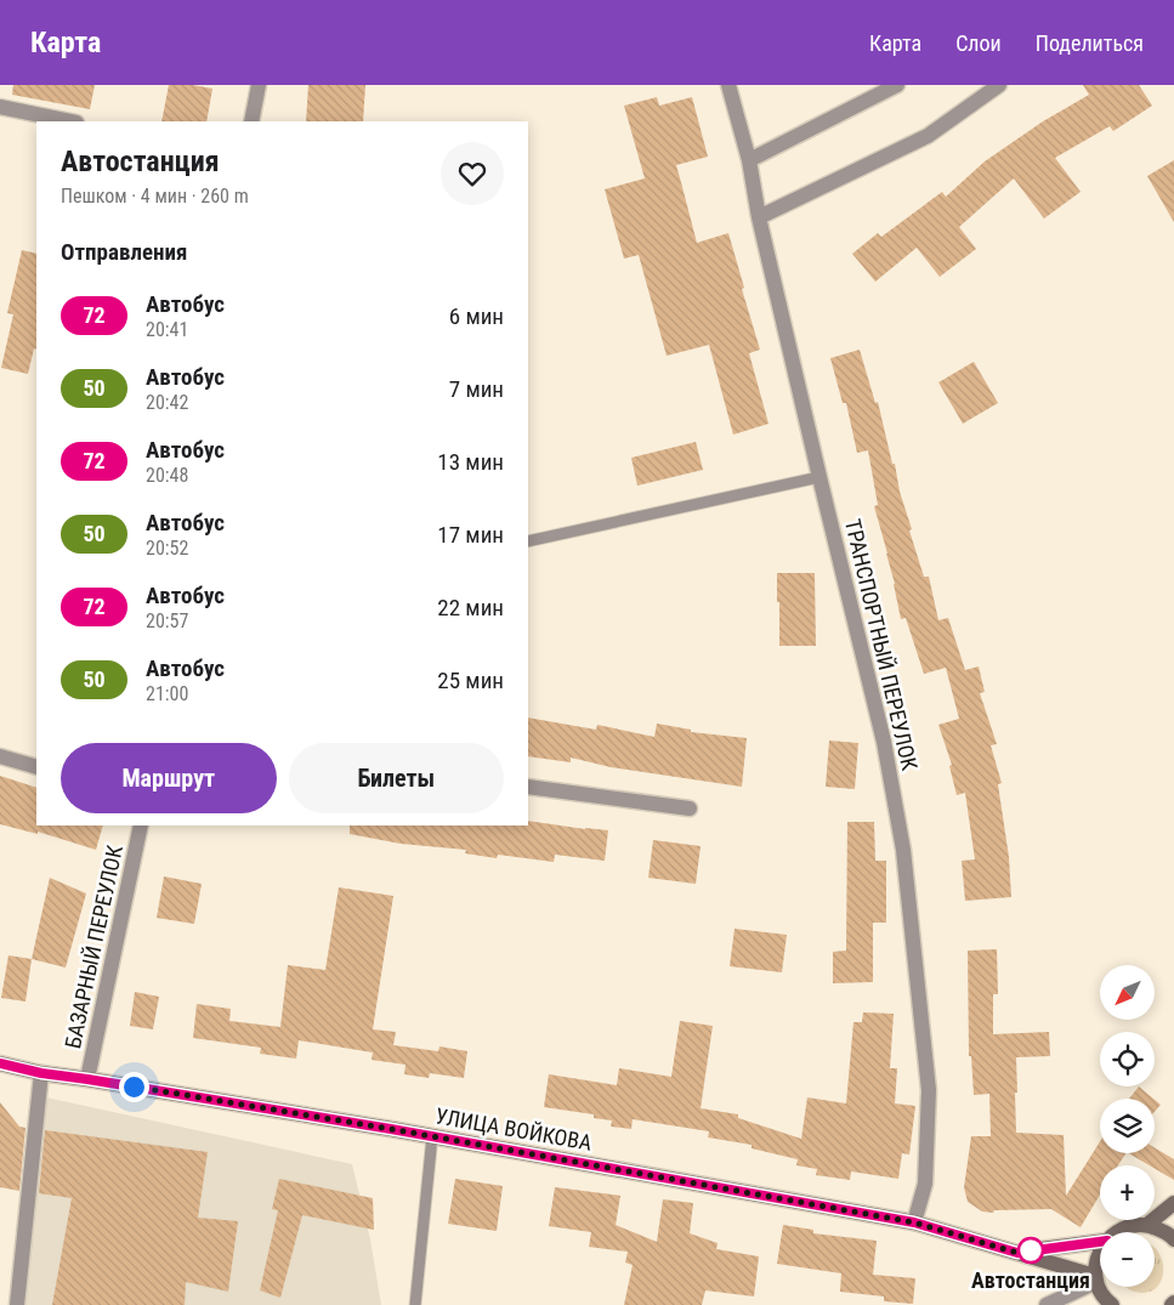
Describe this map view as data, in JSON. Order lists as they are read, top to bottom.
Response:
{
  "streets": {
    "street": ["ТРАНСПОРТНЫЙ ПЕРЕУЛОК", "БАЗАРНЫЙ ПЕРЕУЛОК", "УЛИЦА ВОЙКОВА"]
  },
  "crossings": [
    ["ТРАНСПОРТНЫЙ ПЕРЕУЛОК", "УЛИЦА ВОЙКОВА"],
    ["БАЗАРНЫЙ ПЕРЕУЛОК", "УЛИЦА ВОЙКОВА"]
  ],
  "places": ["Автостанция"],
  "lines": ["bus line 72"],
  "north": "bottom left",
  "page": {
    "header": "Карта",
    "nav": ["Карта", "Слои", "Поделиться"],
    "heading": [
      ["Автостанция", "Пешком · 4 мин · 260 m"],
      "Отправления"
    ],
    "list": [
      {
        "mark": "72",
        "name": "Автобус",
        "note": "20:41",
        "value": "6 мин"
      },
      {
        "mark": "50",
        "name": "Автобус",
        "note": "20:42",
        "value": "7 мин"
      },
      {
        "mark": "72",
        "name": "Автобус",
        "note": "20:48",
        "value": "13 мин"
      },
      {
        "mark": "50",
        "name": "Автобус",
        "note": "20:52",
        "value": "17 мин"
      },
      {
        "mark": "72",
        "name": "Автобус",
        "note": "20:57",
        "value": "22 мин"
      },
      {
        "mark": "50",
        "name": "Автобус",
        "note": "21:00",
        "value": "25 мин"
      }
    ],
    "buttons": ["Маршрут", "Билеты"],
    "map_buttons": ["+", "−"]
  }
}
